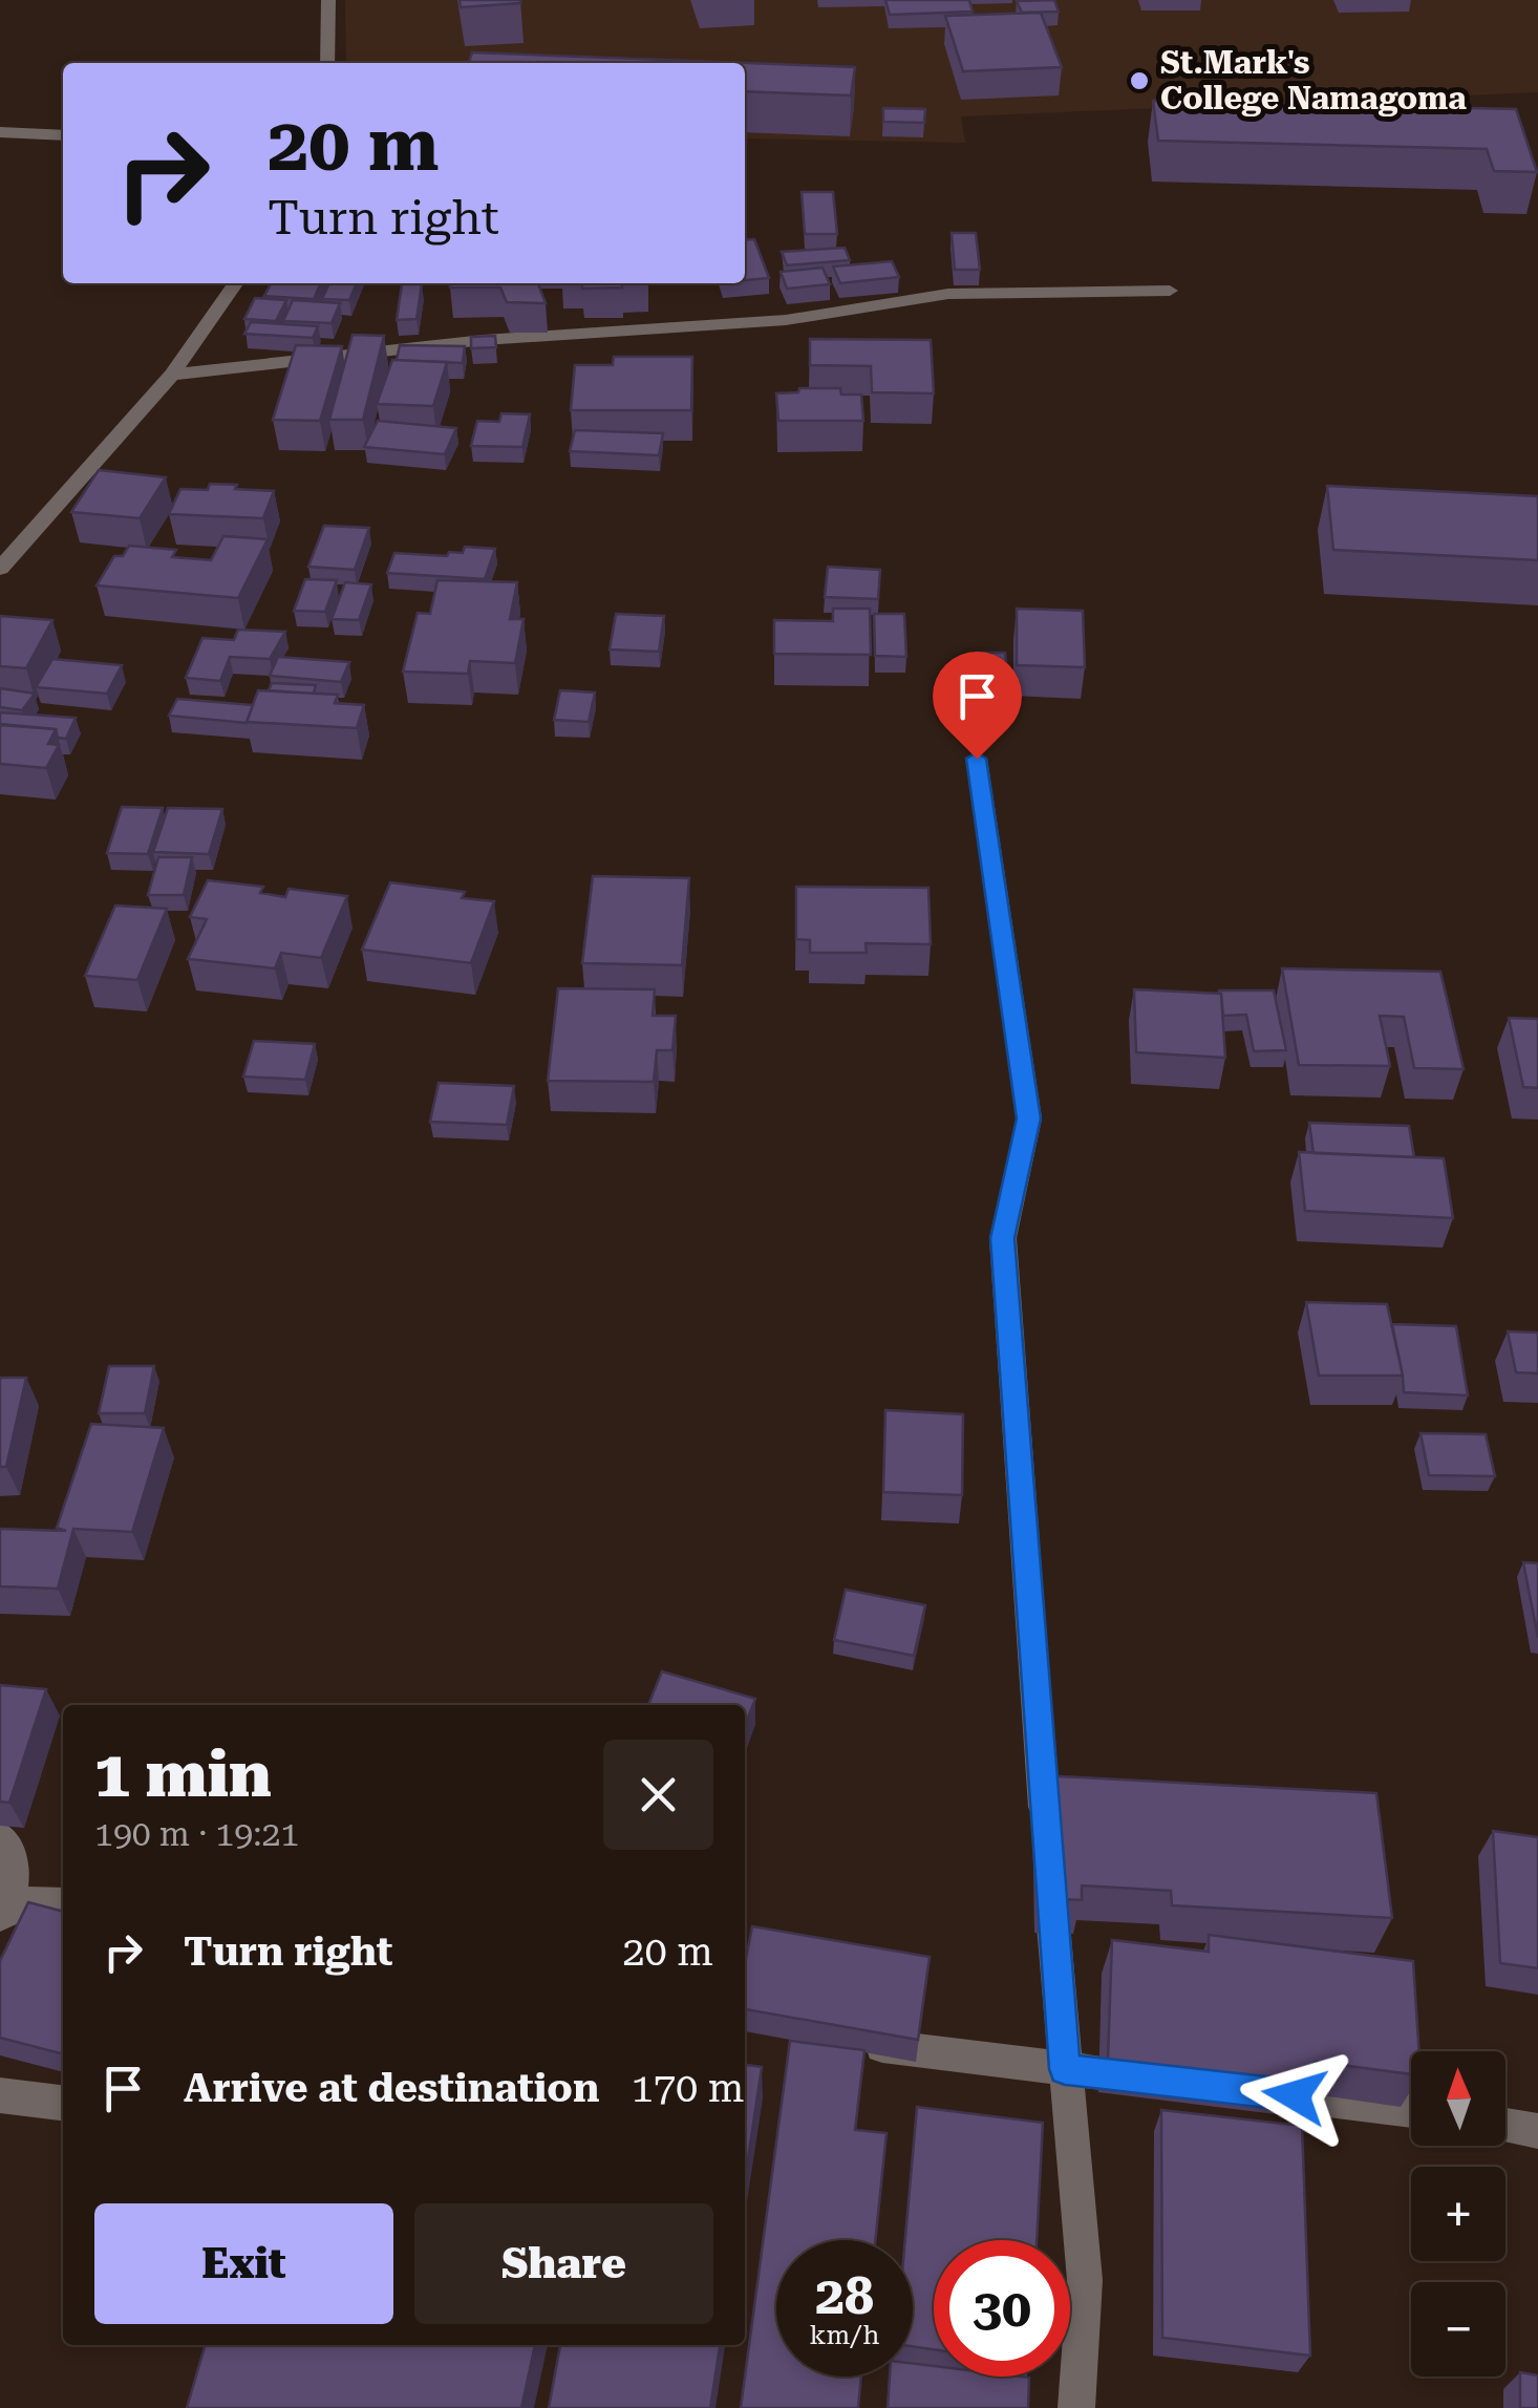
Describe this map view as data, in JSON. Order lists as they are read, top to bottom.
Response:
{
  "places": ["St.Mark's College Namagoma"],
  "north": "top",
  "page": {
    "turn": ["20 m", "Turn right"],
    "heading": ["1 min", "190 m · 19:21"],
    "list": [
      {
        "name": "Turn right",
        "value": "20 m"
      },
      {
        "name": "Arrive at destination",
        "value": "170 m"
      }
    ],
    "map_buttons": ["+", "−"],
    "buttons": ["Exit", "Share"],
    "speed": "28 km/h",
    "limit": "30"
  }
}
